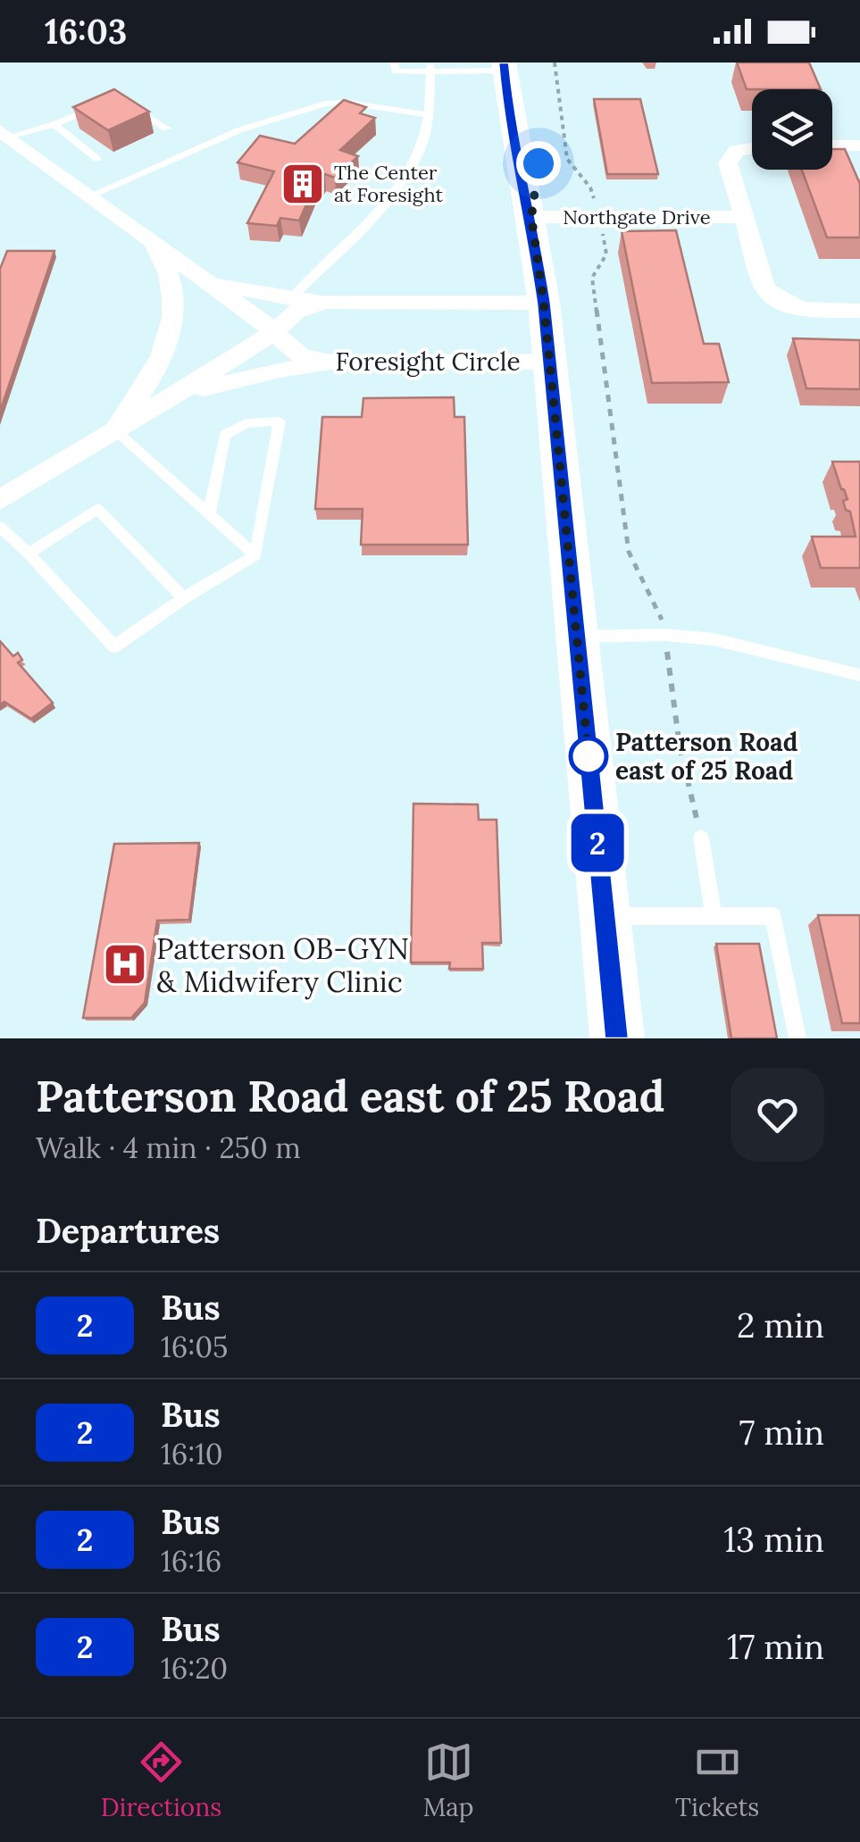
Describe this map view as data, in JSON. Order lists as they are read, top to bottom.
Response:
{
  "streets": {
    "street": ["Northgate Drive", "Foresight Circle"]
  },
  "places": {
    "building": ["The Center at Foresight"],
    "other": ["Patterson Road east of 25 Road"],
    "hospital": ["Patterson OB-GYN & Midwifery Clinic"]
  },
  "lines": ["bus line 2"],
  "page": {
    "status": "16:03",
    "on_map": "2",
    "heading": [
      ["Patterson Road east of 25 Road", "Walk · 4 min · 250 m"],
      "Departures"
    ],
    "list": [
      {
        "mark": "2",
        "name": "Bus",
        "note": "16:05",
        "value": "2 min"
      },
      {
        "mark": "2",
        "name": "Bus",
        "note": "16:10",
        "value": "7 min"
      },
      {
        "mark": "2",
        "name": "Bus",
        "note": "16:16",
        "value": "13 min"
      },
      {
        "mark": "2",
        "name": "Bus",
        "note": "16:20",
        "value": "17 min"
      }
    ],
    "tabs": ["Directions", "Map", "Tickets"]
  }
}
